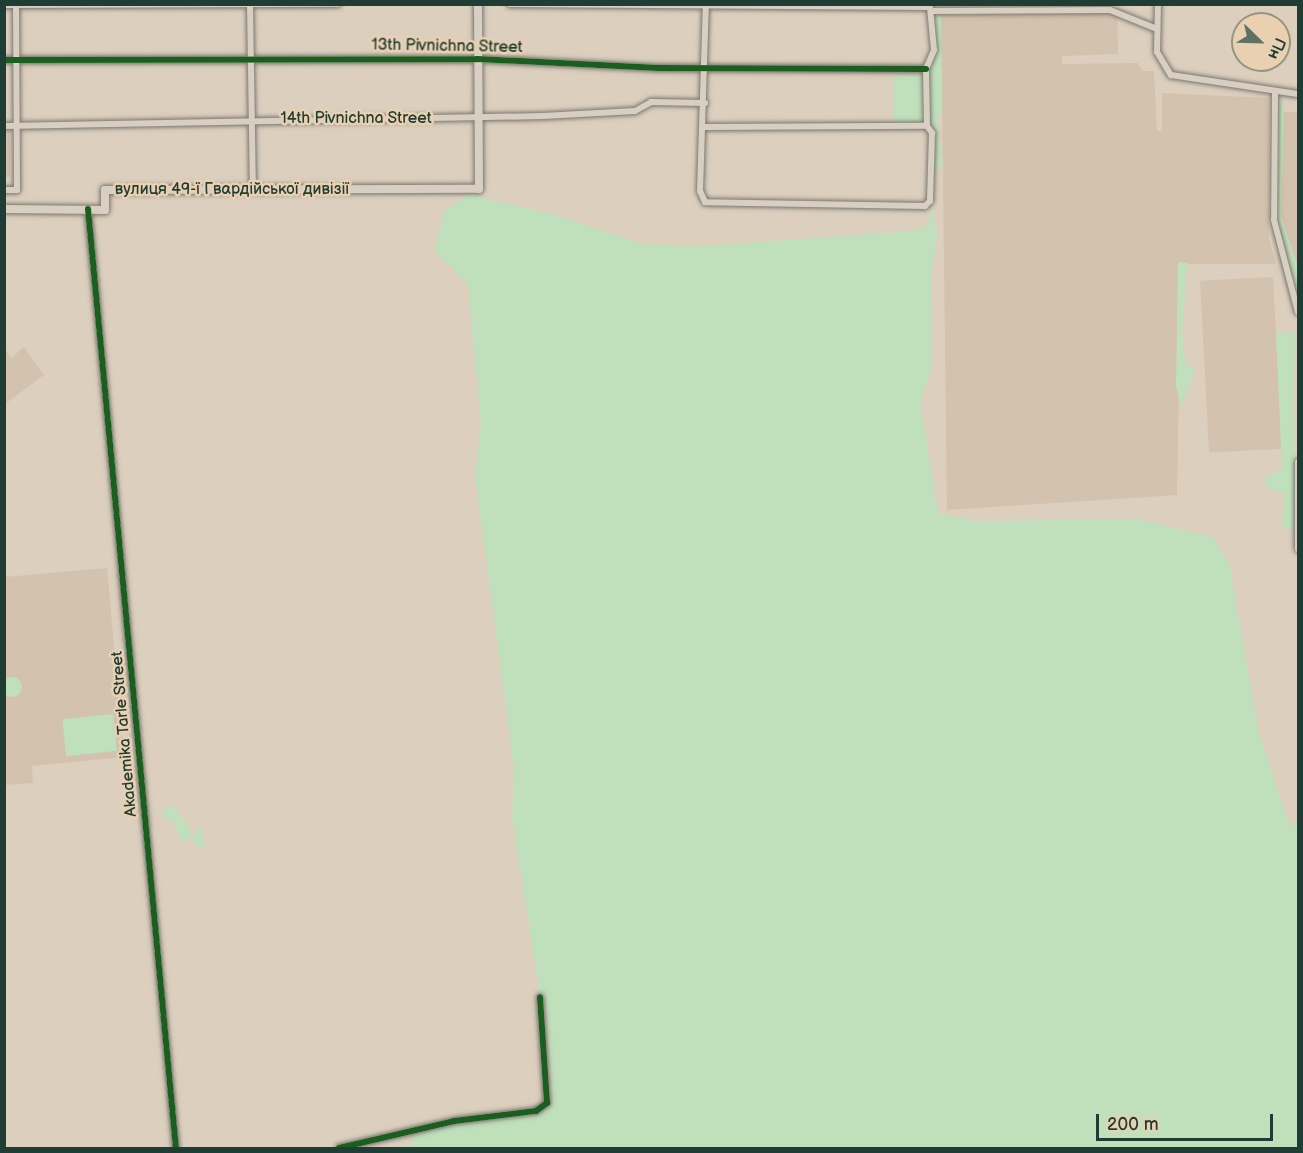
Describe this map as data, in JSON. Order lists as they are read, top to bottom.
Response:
{
  "streets": {
    "street": [
      "13th Pivnichna Street",
      "14th Pivnichna Street",
      "вулиця 49-ї Гвардійської дивізії",
      "Akademika Tarle Street"
    ]
  },
  "crossings": [
    ["14th Pivnichna Street", "вулиця 49-ї Гвардійської дивізії"],
    ["вулиця 49-ї Гвардійської дивізії", "Akademika Tarle Street"]
  ],
  "scale_bar": "200 m",
  "north": "bottom right"
}
